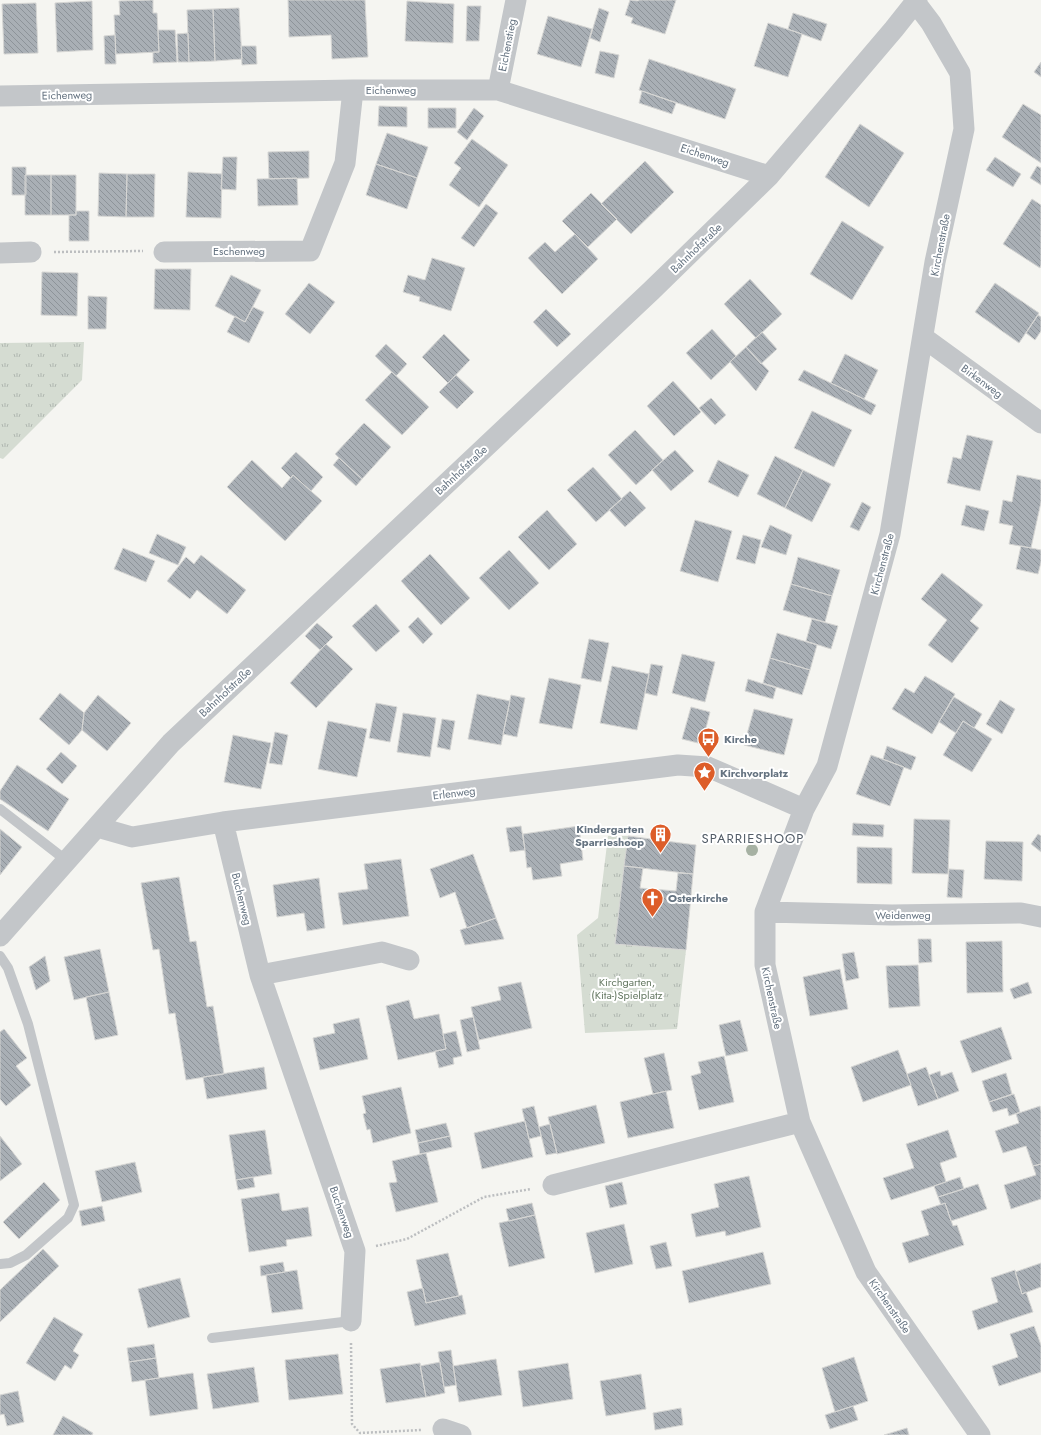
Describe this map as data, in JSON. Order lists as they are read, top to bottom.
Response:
{
  "streets": {
    "street": [
      "Eichenstieg",
      "Eichenweg",
      "Kirchenstraße",
      "Bahnhofstraße",
      "Eschenweg",
      "Birkenweg",
      "Erlenweg",
      "Buchenweg",
      "Weidenweg"
    ]
  },
  "crossings": [
    ["Eichenstieg", "Eichenweg"],
    ["Eichenweg", "Bahnhofstraße"],
    ["Eichenweg", "Eschenweg"],
    ["Kirchenstraße", "Bahnhofstraße"],
    ["Kirchenstraße", "Birkenweg"],
    ["Kirchenstraße", "Erlenweg"],
    ["Kirchenstraße", "Weidenweg"],
    ["Bahnhofstraße", "Erlenweg"],
    ["Erlenweg", "Buchenweg"]
  ],
  "districts": ["SPARRIESHOOP"],
  "parks": ["Kirchgarten, (Kita-)Spielplatz"],
  "places": {
    "bus stop": ["Kirche"],
    "place": ["Kirchvorplatz"],
    "building": ["Kindergarten Sparrieshoop"],
    "church": ["Osterkirche"]
  }
}
